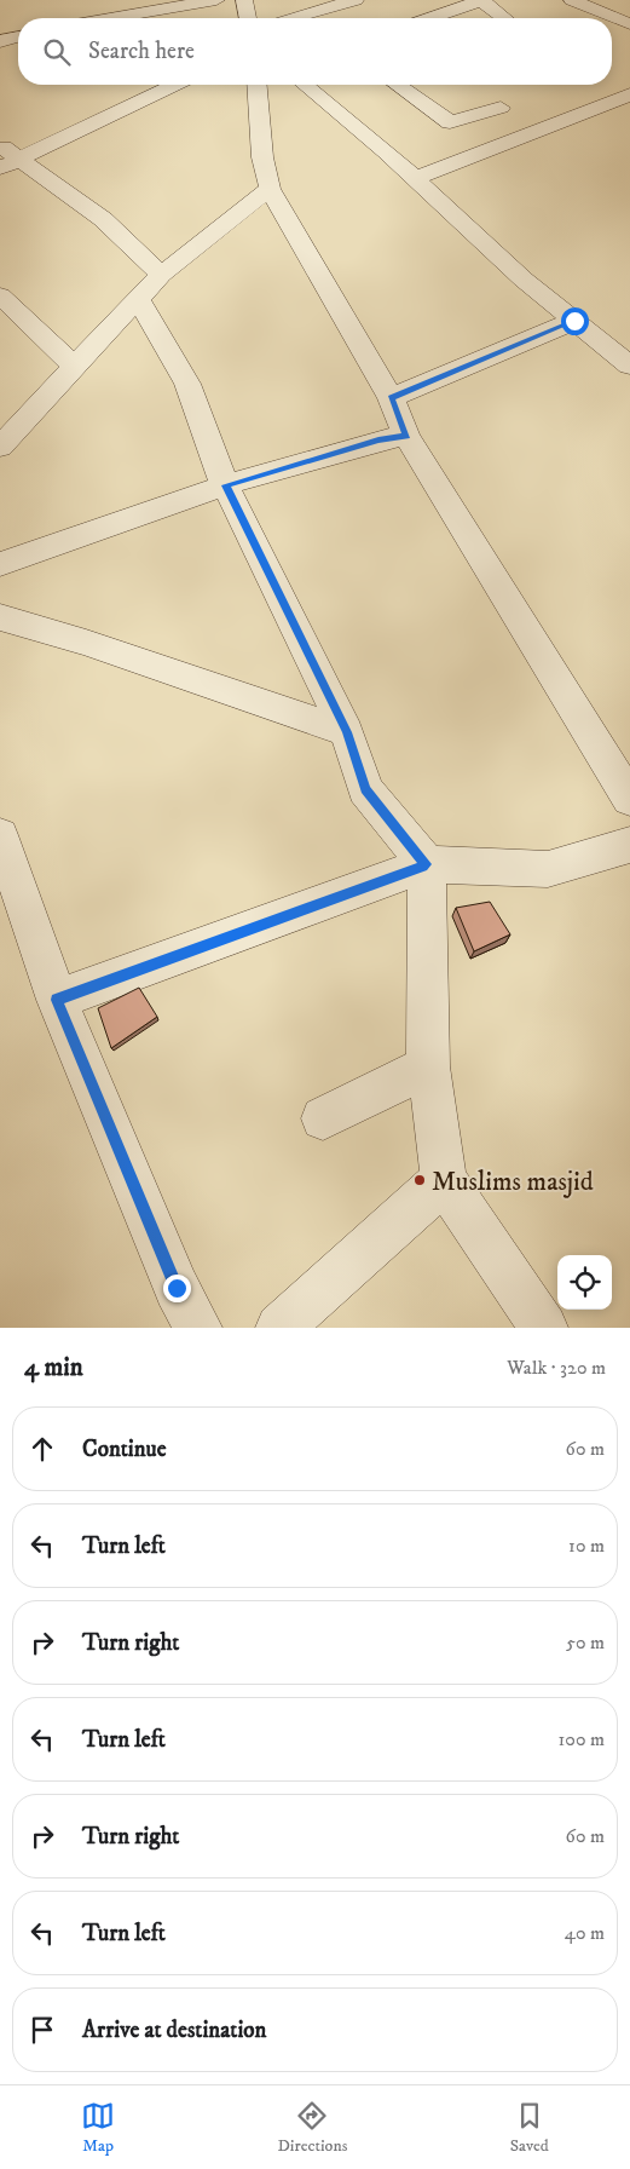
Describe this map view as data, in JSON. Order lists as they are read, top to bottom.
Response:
{
  "places": ["Muslims masjid"],
  "page": {
    "search": "Search here",
    "heading": ["4 min", "Walk · 320 m"],
    "list": [
      ["Continue", "60 m"],
      ["Turn left", "10 m"],
      ["Turn right", "50 m"],
      ["Turn left", "100 m"],
      ["Turn right", "60 m"],
      ["Turn left", "40 m"],
      "Arrive at destination"
    ],
    "nav": ["Map", "Directions", "Saved"]
  }
}
